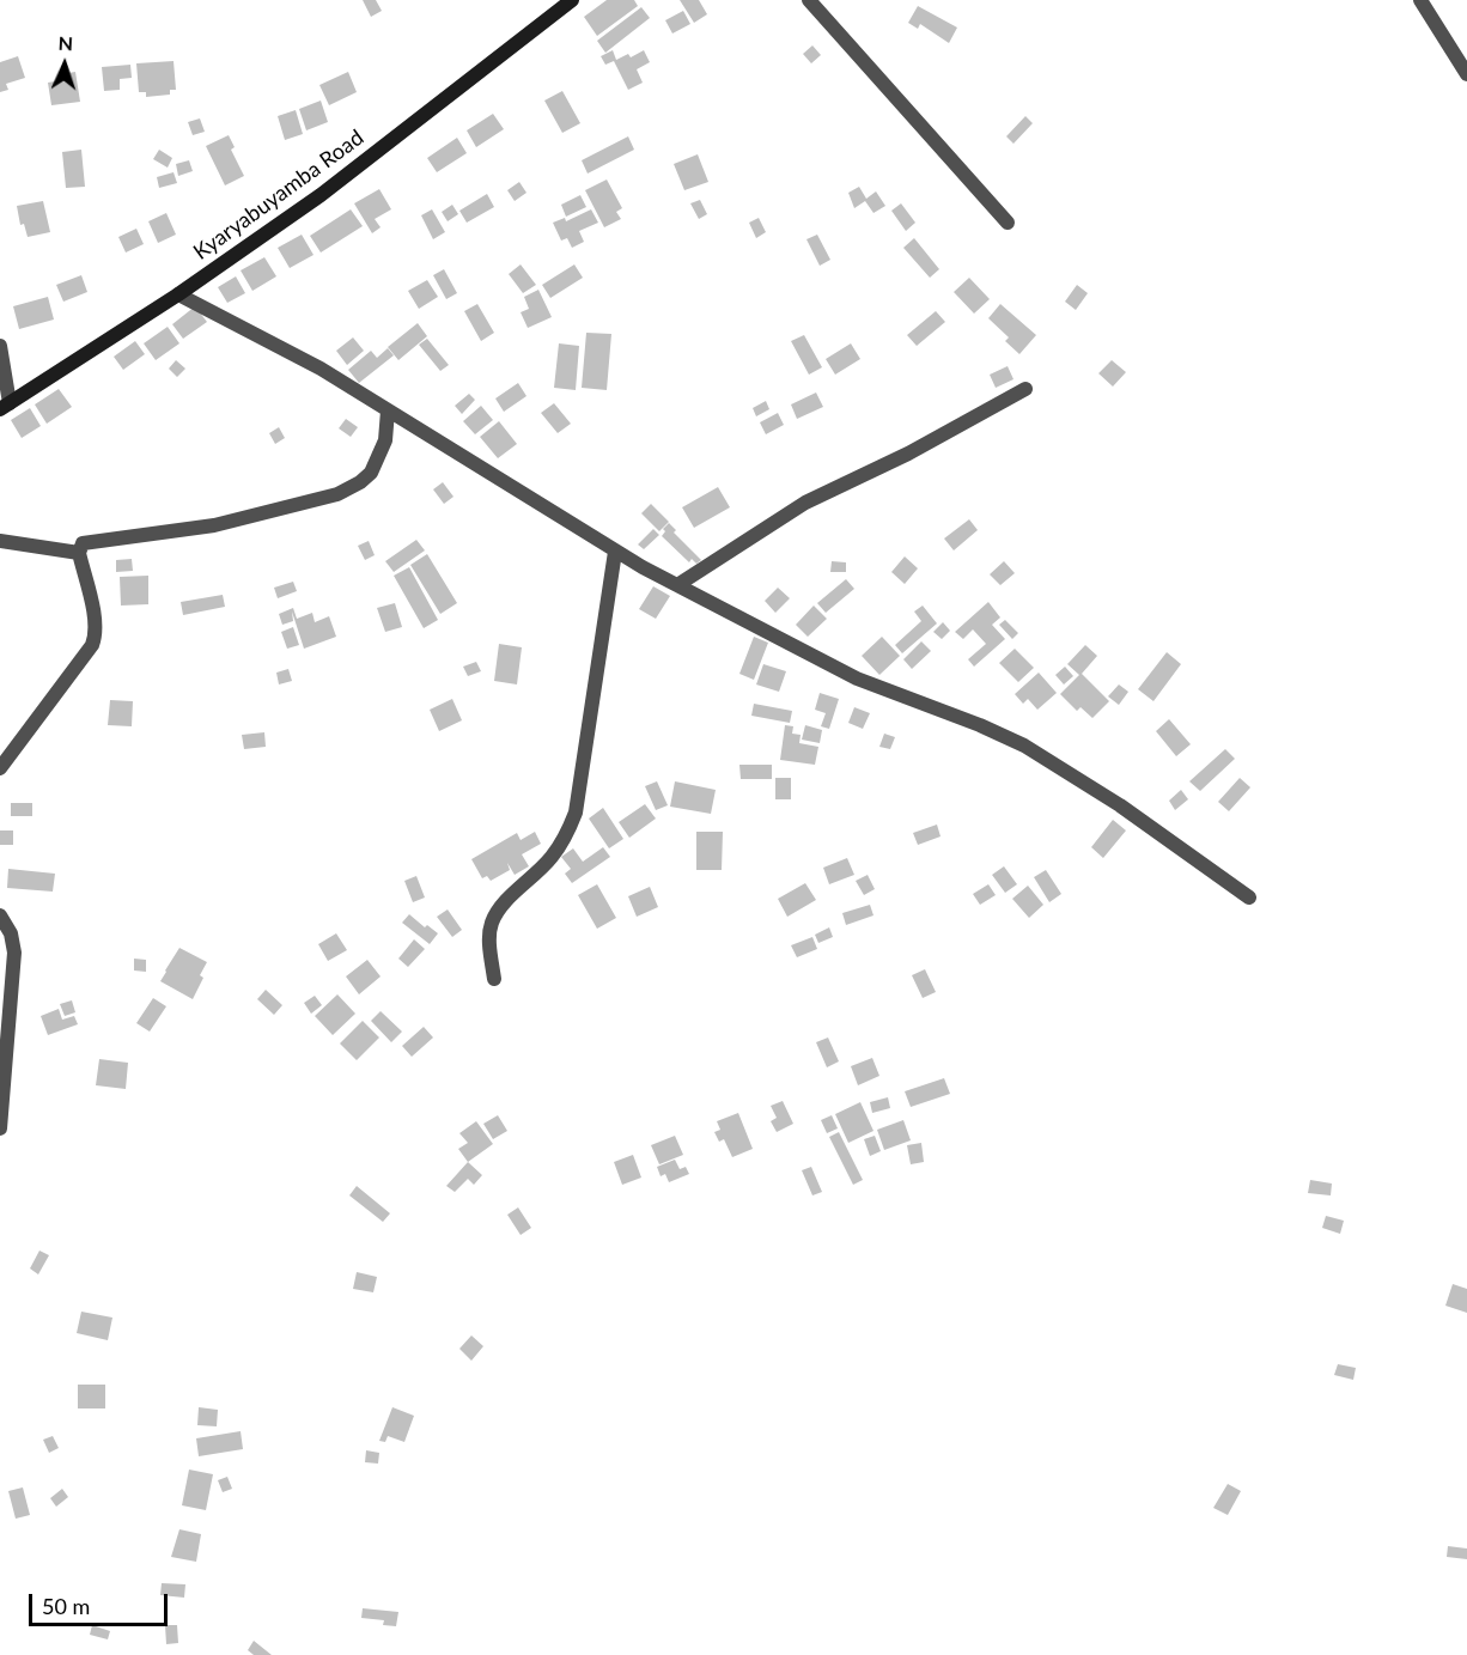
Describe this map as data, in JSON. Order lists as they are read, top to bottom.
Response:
{
  "streets": {
    "street": ["Kyaryabuyamba Road"]
  },
  "scale_bar": "50 m",
  "north": "top"
}
